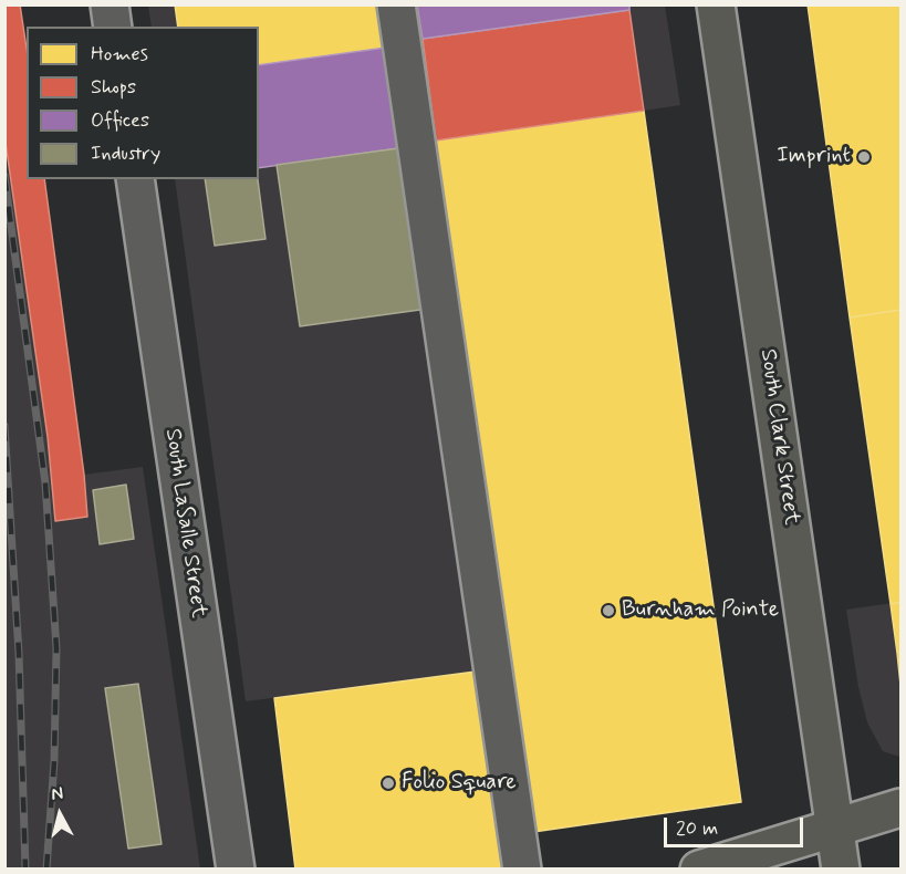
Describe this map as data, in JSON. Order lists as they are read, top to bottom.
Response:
{
  "streets": {
    "main road": ["South Clark Street"],
    "street": ["South LaSalle Street"]
  },
  "places": ["Imprint", "Burnham Pointe", "Folio Square"],
  "legend": [
    "Homes",
    "Shops",
    "Offices",
    "Industry"
  ],
  "scale_bar": "20 m",
  "north": "top"
}
